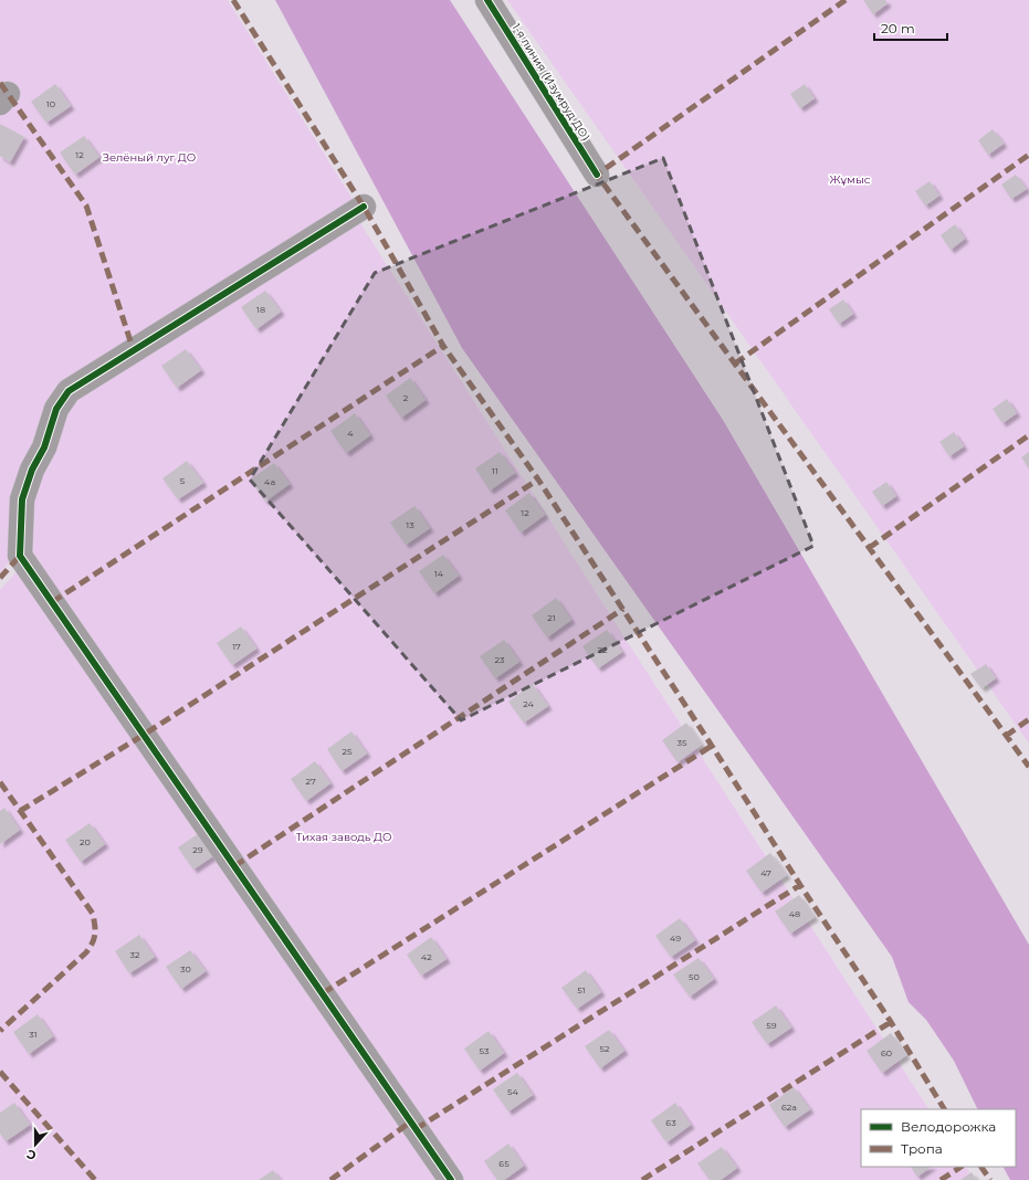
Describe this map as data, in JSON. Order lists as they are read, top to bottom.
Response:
{
  "streets": {
    "street": ["1-я линия (Изумруд ДО)"]
  },
  "parks": ["Зелёный луг ДО", "Жұмыс", "Тихая заводь ДО"],
  "house_numbers": [
    "10",
    "12",
    "18",
    "2",
    "4",
    "11",
    "5",
    "4а",
    "12",
    "13",
    "14",
    "21",
    "17",
    "22",
    "23",
    "24",
    "35",
    "25",
    "27",
    "20",
    "29",
    "47",
    "48",
    "49",
    "32",
    "42",
    "30",
    "50",
    "51",
    "59",
    "31",
    "52",
    "53",
    "60",
    "54",
    "62а",
    "63",
    "65"
  ],
  "legend": ["Велодорожка", "Тропа"],
  "scale_bar": "20 m",
  "north": "bottom"
}
